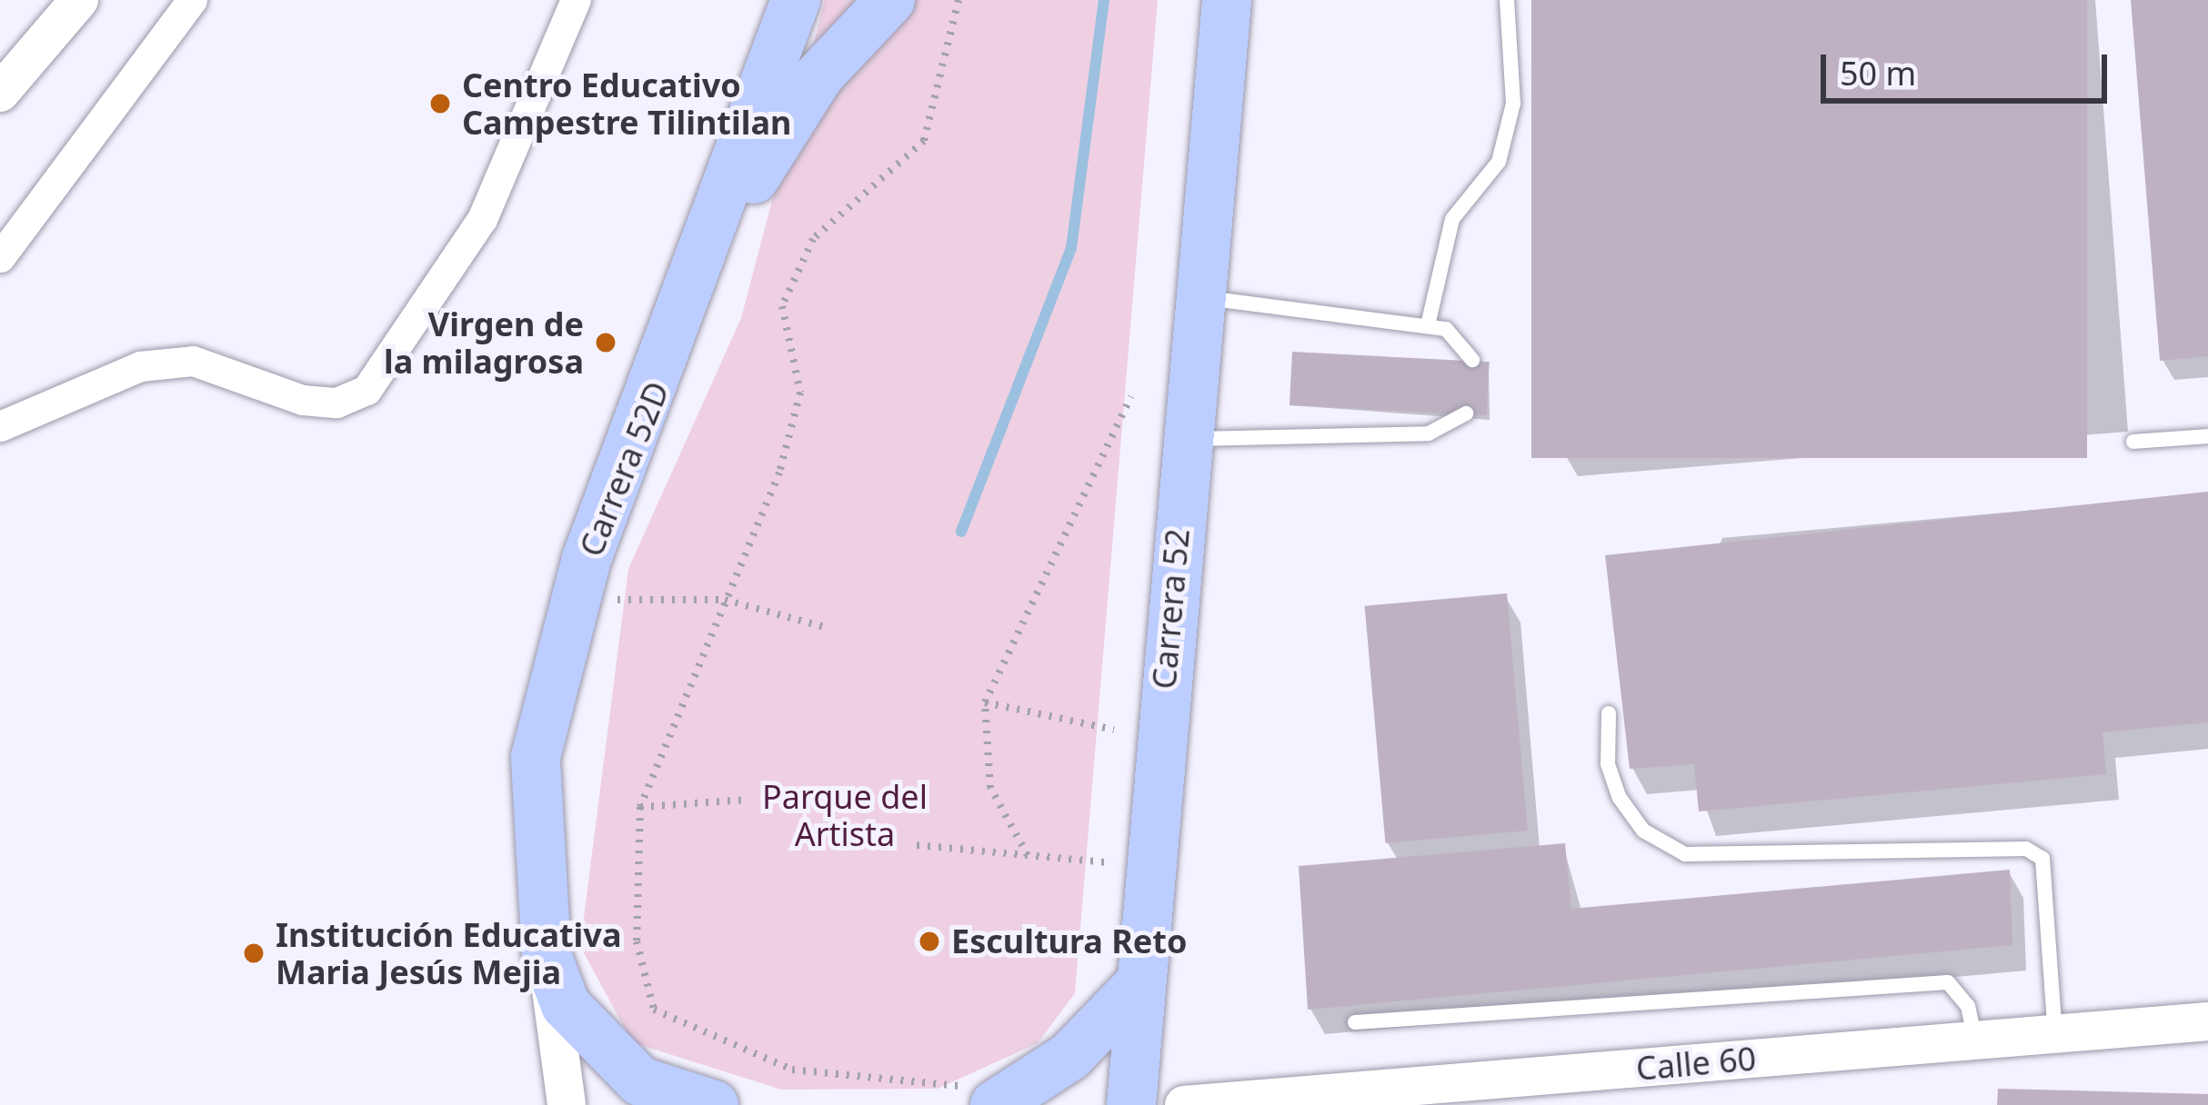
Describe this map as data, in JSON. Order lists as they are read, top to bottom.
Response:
{
  "streets": {
    "main road": ["Carrera 52D", "Carrera 52"],
    "street": ["Calle 60"]
  },
  "parks": ["Parque del Artista"],
  "places": [
    "Centro Educativo Campestre Tilintilan",
    "Virgen de la milagrosa",
    "Escultura Reto",
    "Institución Educativa Maria Jesús Mejia"
  ],
  "scale_bar": "50 m"
}
